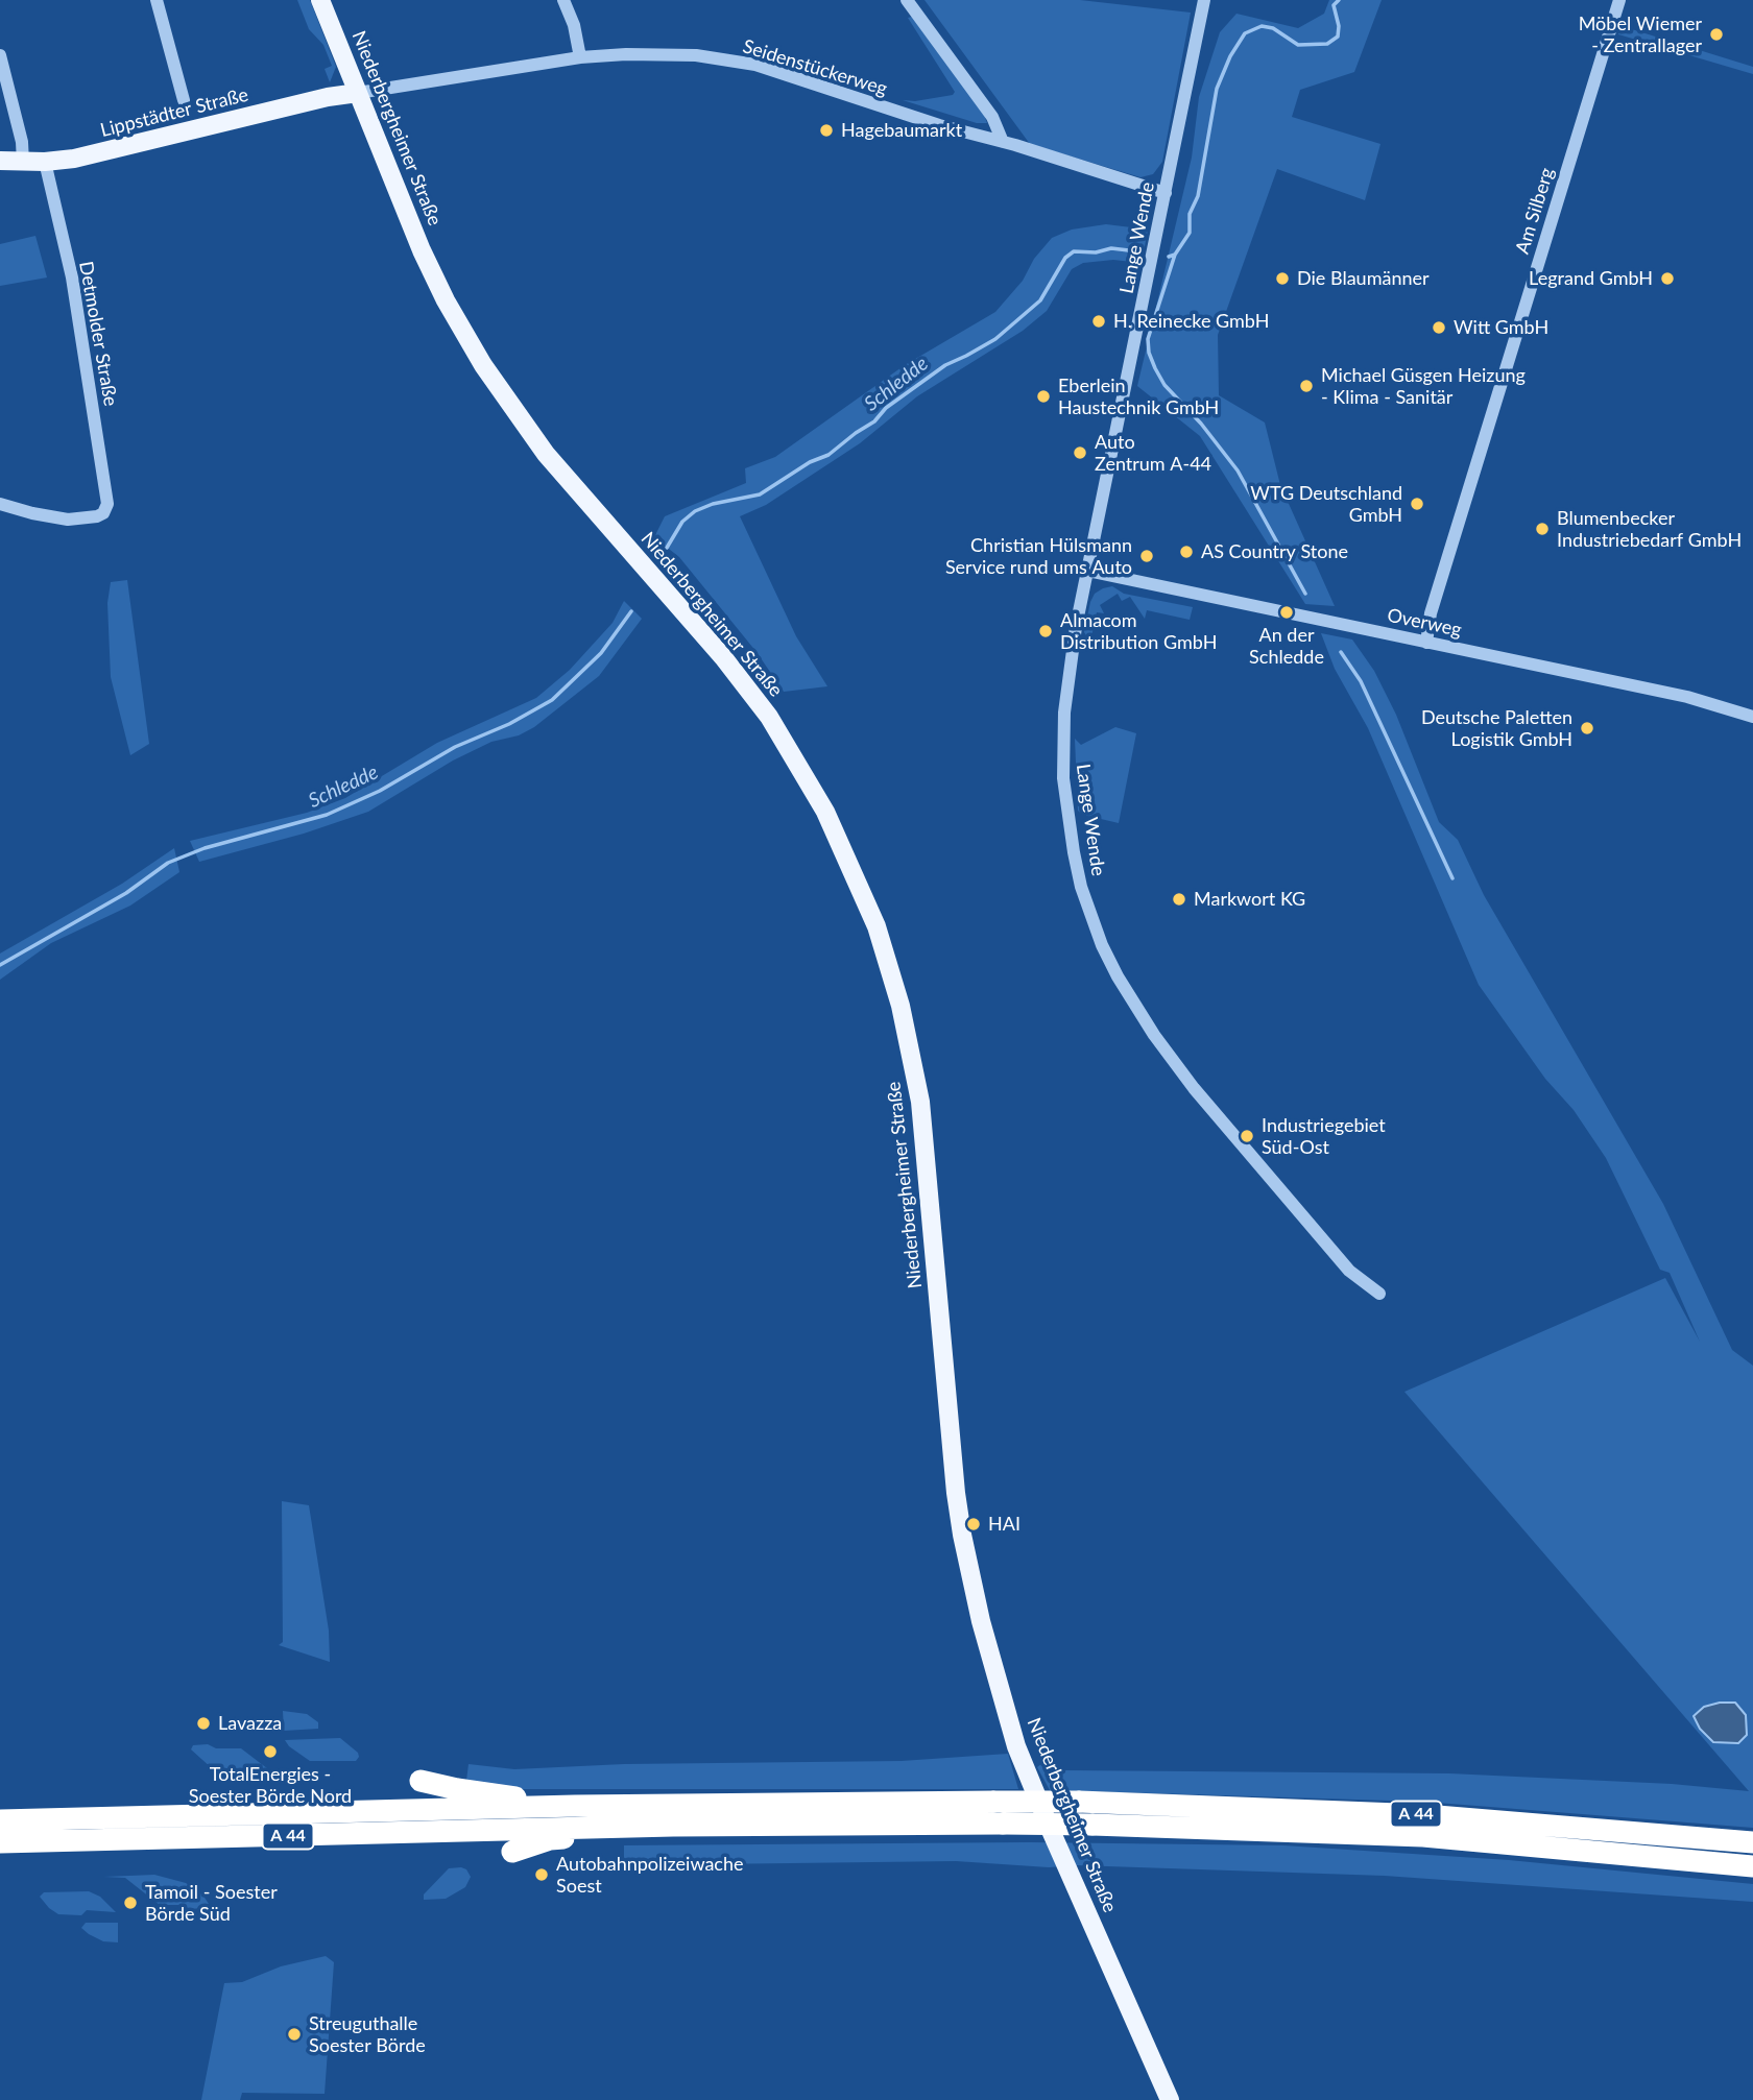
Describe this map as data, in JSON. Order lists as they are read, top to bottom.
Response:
{
  "streets": {
    "highway": ["A 44"],
    "main road": ["Lippstädter Straße", "Niederbergheimer Straße"],
    "street": [
      "Seidenstückerweg",
      "Am Silberg",
      "Lange Wende",
      "Detmolder Straße",
      "Overweg"
    ]
  },
  "crossings": [
    ["Seidenstückerweg", "Lippstädter Straße"],
    ["Seidenstückerweg", "Niederbergheimer Straße"],
    ["Seidenstückerweg", "Lange Wende"],
    ["Lippstädter Straße", "Niederbergheimer Straße"],
    ["Lippstädter Straße", "Detmolder Straße"],
    ["Am Silberg", "Overweg"],
    ["Lange Wende", "Overweg"]
  ],
  "water": ["Schledde"],
  "places": [
    "Möbel Wiemer - Zentrallager",
    "Hagebaumarkt",
    "Die Blaumänner",
    "Legrand GmbH",
    "H. Reinecke GmbH",
    "Witt GmbH",
    "Michael Güsgen Heizung - Klima - Sanitär",
    "Eberlein Haustechnik GmbH",
    "Auto Zentrum A-44",
    "WTG Deutschland GmbH",
    "Blumenbecker Industriebedarf GmbH",
    "AS Country Stone",
    "Christian Hülsmann Service rund ums Auto",
    "An der Schledde",
    "Almacom Distribution GmbH",
    "Deutsche Paletten Logistik GmbH",
    "Markwort KG",
    "Industriegebiet Süd-Ost",
    "HAI",
    "Lavazza",
    "TotalEnergies - Soester Börde Nord",
    "Autobahnpolizeiwache Soest",
    "Tamoil - Soester Börde Süd",
    "Streuguthalle Soester Börde"
  ]
}
